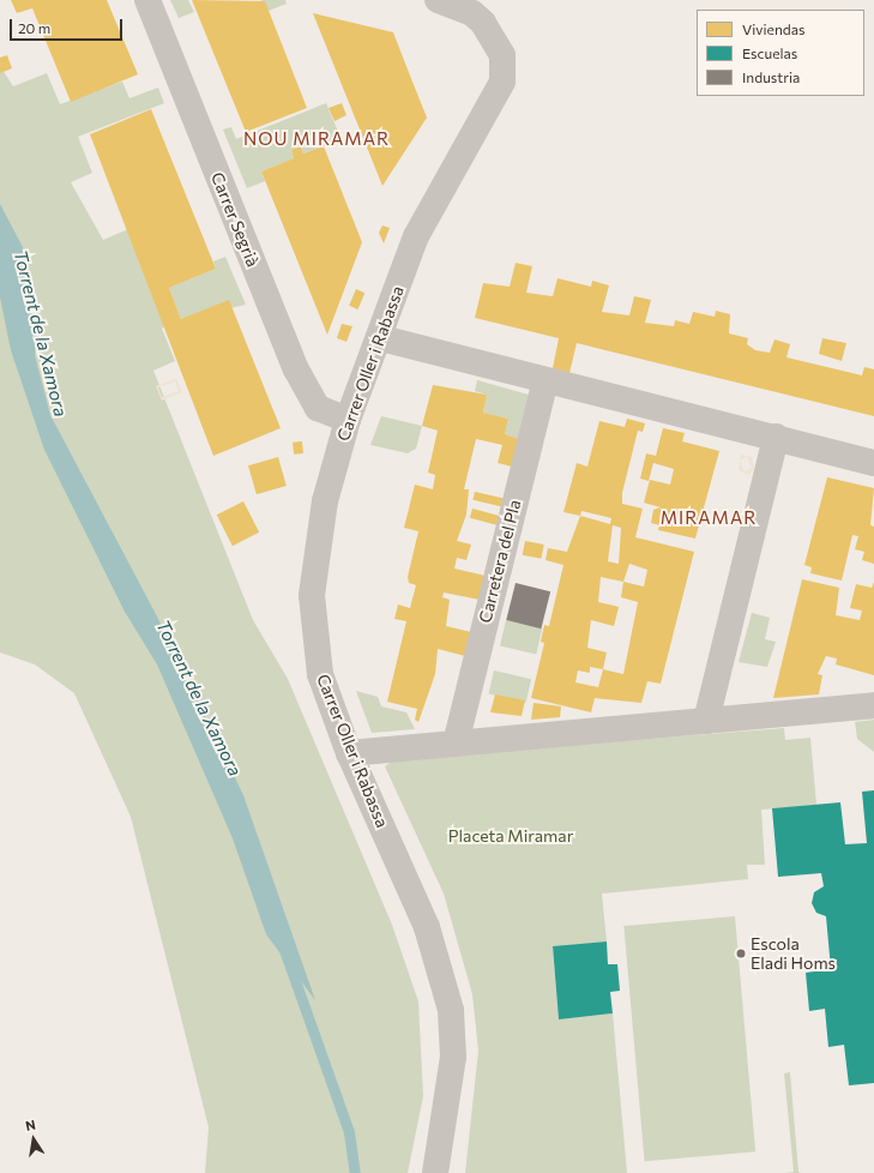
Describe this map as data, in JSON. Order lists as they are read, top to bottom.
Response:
{
  "streets": {
    "street": ["Carrer Segrià", "Carrer Oller i Rabassa", "Carretera del Pla"]
  },
  "crossings": [
    ["Carrer Segrià", "Carrer Oller i Rabassa"]
  ],
  "districts": ["NOU MIRAMAR", "MIRAMAR"],
  "water": ["Torrent de la Xamora"],
  "parks": ["Placeta Miramar"],
  "places": ["Escola Eladi Homs"],
  "legend": ["Viviendas", "Escuelas", "Industria"],
  "scale_bar": "20 m",
  "north": "top"
}
